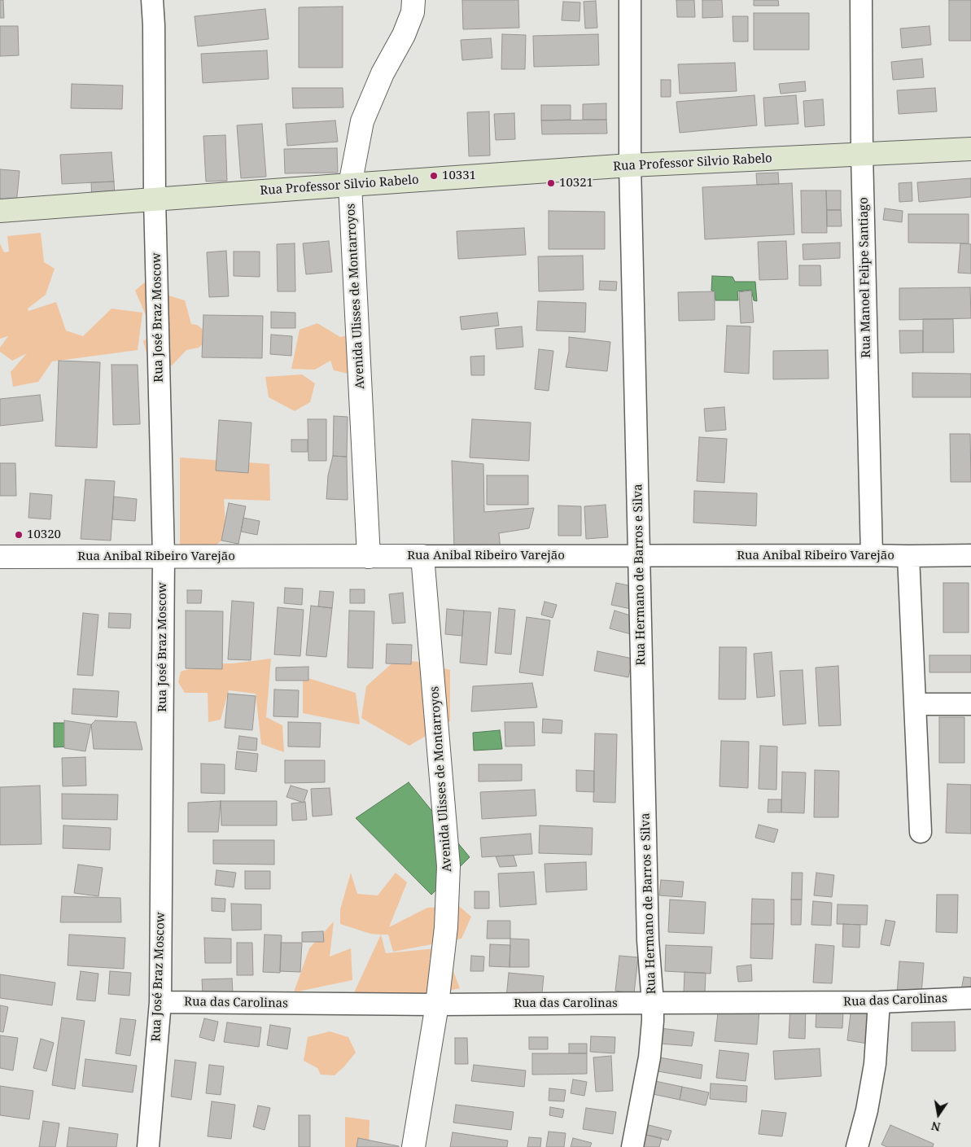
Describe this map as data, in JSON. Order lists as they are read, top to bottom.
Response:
{
  "streets": {
    "main road": ["Rua Professor Silvio Rabelo"],
    "street": [
      "Rua Manoel Felipe Santiago",
      "Avenida Ulisses de Montarroyos",
      "Rua José Braz Moscow",
      "Rua Anibal Ribeiro Varejão",
      "Rua Hermano de Barros e Silva",
      "Rua das Carolinas"
    ]
  },
  "crossings": [
    ["Rua Professor Silvio Rabelo", "Rua Manoel Felipe Santiago"],
    ["Rua Professor Silvio Rabelo", "Avenida Ulisses de Montarroyos"],
    ["Rua Professor Silvio Rabelo", "Rua José Braz Moscow"],
    ["Rua Professor Silvio Rabelo", "Rua Hermano de Barros e Silva"],
    ["Rua Manoel Felipe Santiago", "Rua Anibal Ribeiro Varejão"],
    ["Avenida Ulisses de Montarroyos", "Rua Anibal Ribeiro Varejão"],
    ["Avenida Ulisses de Montarroyos", "Rua das Carolinas"],
    ["Rua José Braz Moscow", "Rua Anibal Ribeiro Varejão"],
    ["Rua José Braz Moscow", "Rua das Carolinas"],
    ["Rua Anibal Ribeiro Varejão", "Rua Hermano de Barros e Silva"],
    ["Rua Hermano de Barros e Silva", "Rua das Carolinas"]
  ],
  "places": ["10331", "10321", "10320"],
  "north": "bottom"
}
